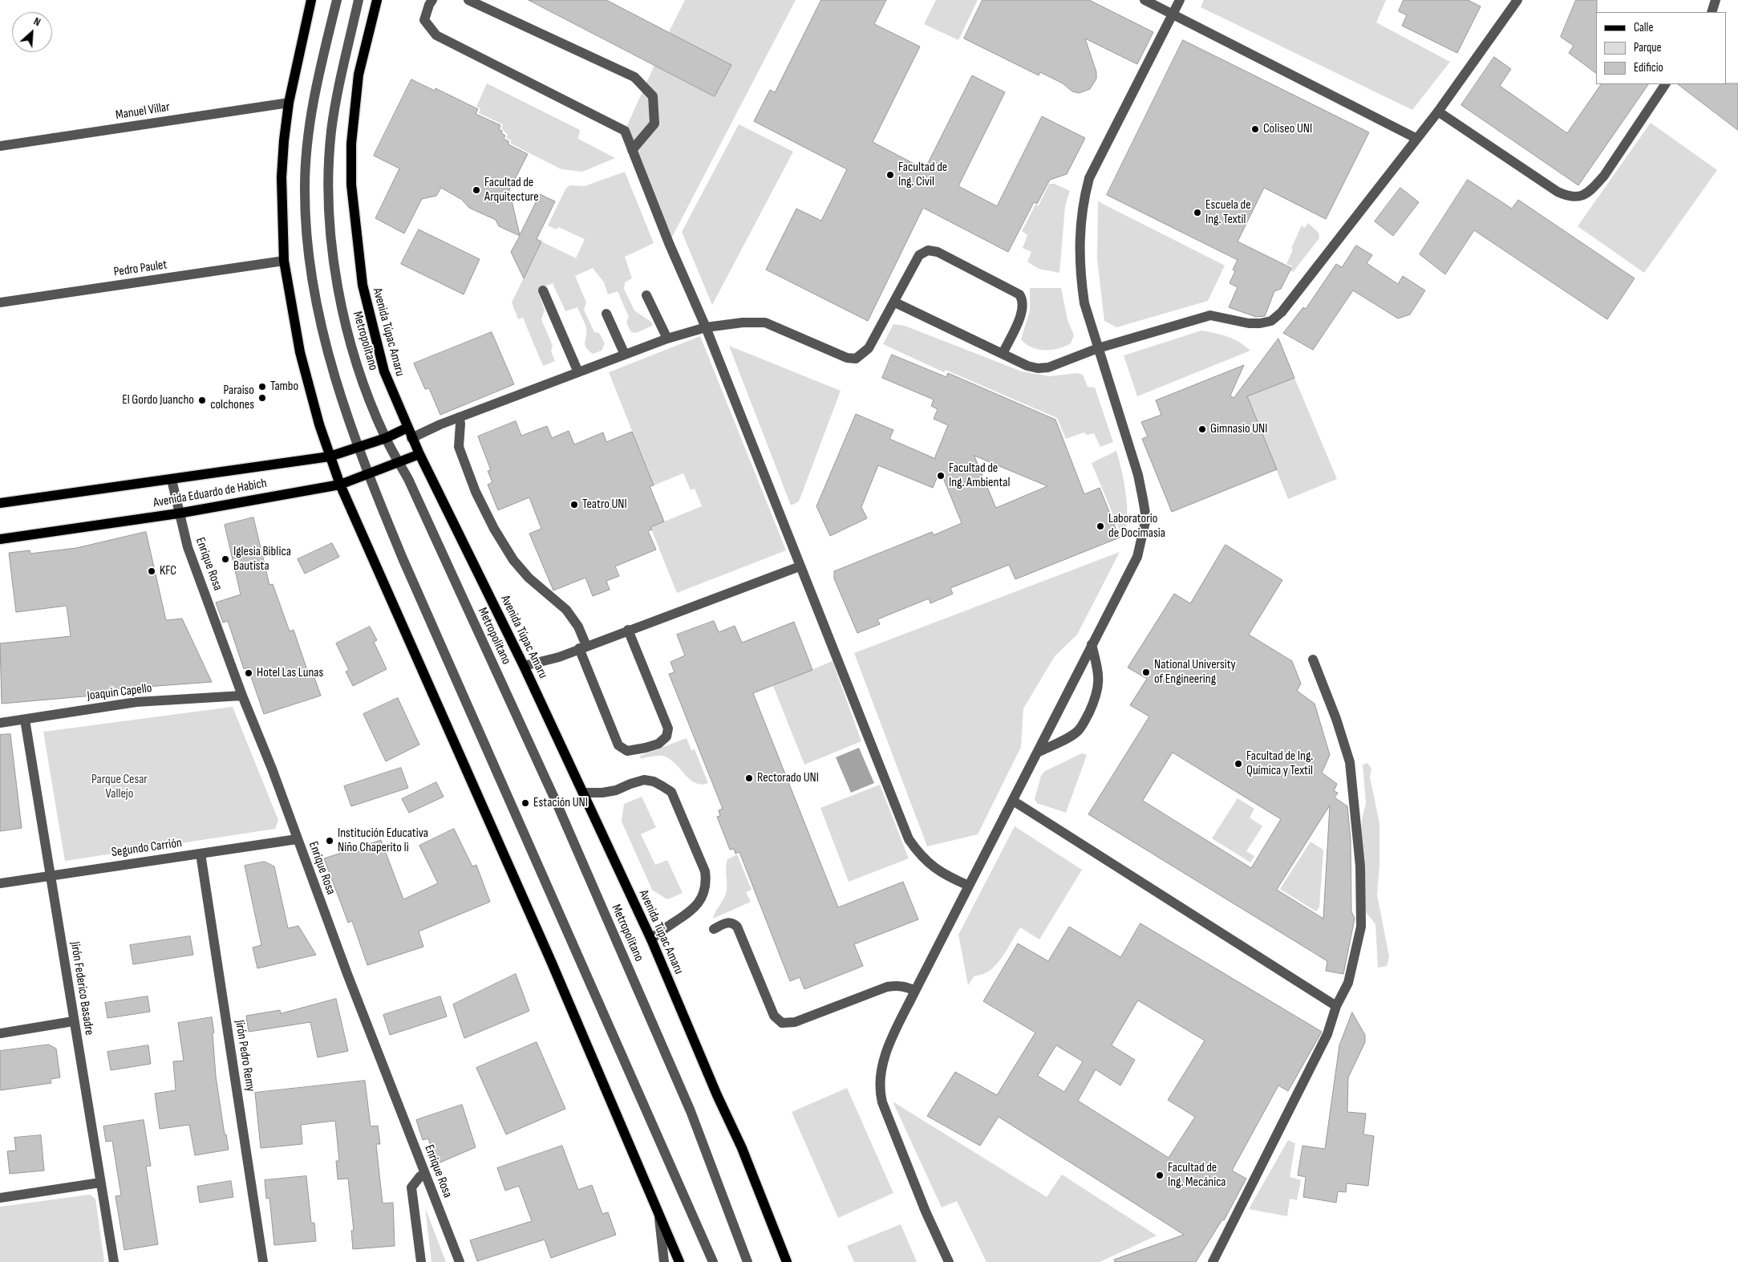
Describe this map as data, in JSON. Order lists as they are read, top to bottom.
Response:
{
  "streets": {
    "main road": ["Avenida Túpac Amaru", "Avenida Eduardo de Habich"],
    "street": [
      "Manuel Villar",
      "Pedro Paulet",
      "Metropolitano",
      "Enrique Rosa",
      "Joaquín Capello",
      "Segundo Carrión",
      "Jirón Federico Basadre",
      "Jirón Pedro Remy"
    ]
  },
  "crossings": [
    ["Avenida Túpac Amaru", "Avenida Eduardo de Habich"],
    ["Metropolitano", "Avenida Eduardo de Habich"],
    ["Avenida Eduardo de Habich", "Enrique Rosa"],
    ["Enrique Rosa", "Joaquín Capello"],
    ["Enrique Rosa", "Segundo Carrión"],
    ["Joaquín Capello", "Jirón Federico Basadre"],
    ["Segundo Carrión", "Jirón Federico Basadre"],
    ["Segundo Carrión", "Jirón Pedro Remy"]
  ],
  "parks": ["Parque Cesar Vallejo"],
  "places": [
    "Coliseo UNI",
    "Facultad de Ing. Civil",
    "Facultad de Arquitecture",
    "Escuela de Ing. Textil",
    "Tambo",
    "Paraiso colchones",
    "El Gordo Juancho",
    "Gimnasio UNI",
    "Facultad de Ing. Ambiental",
    "Teatro UNI",
    "Laboratorio de Docimasia",
    "Iglesia Biblica Bautista",
    "KFC",
    "National University of Engineering",
    "Hotel Las Lunas",
    "Facultad de Ing. Química y Textil",
    "Rectorado UNI",
    "Estación UNI",
    "Institución Educativa Niño Chaperito Ii",
    "Facultad de Ing. Mecánica"
  ],
  "legend": ["Calle", "Parque", "Edificio"],
  "north": "top right"
}
